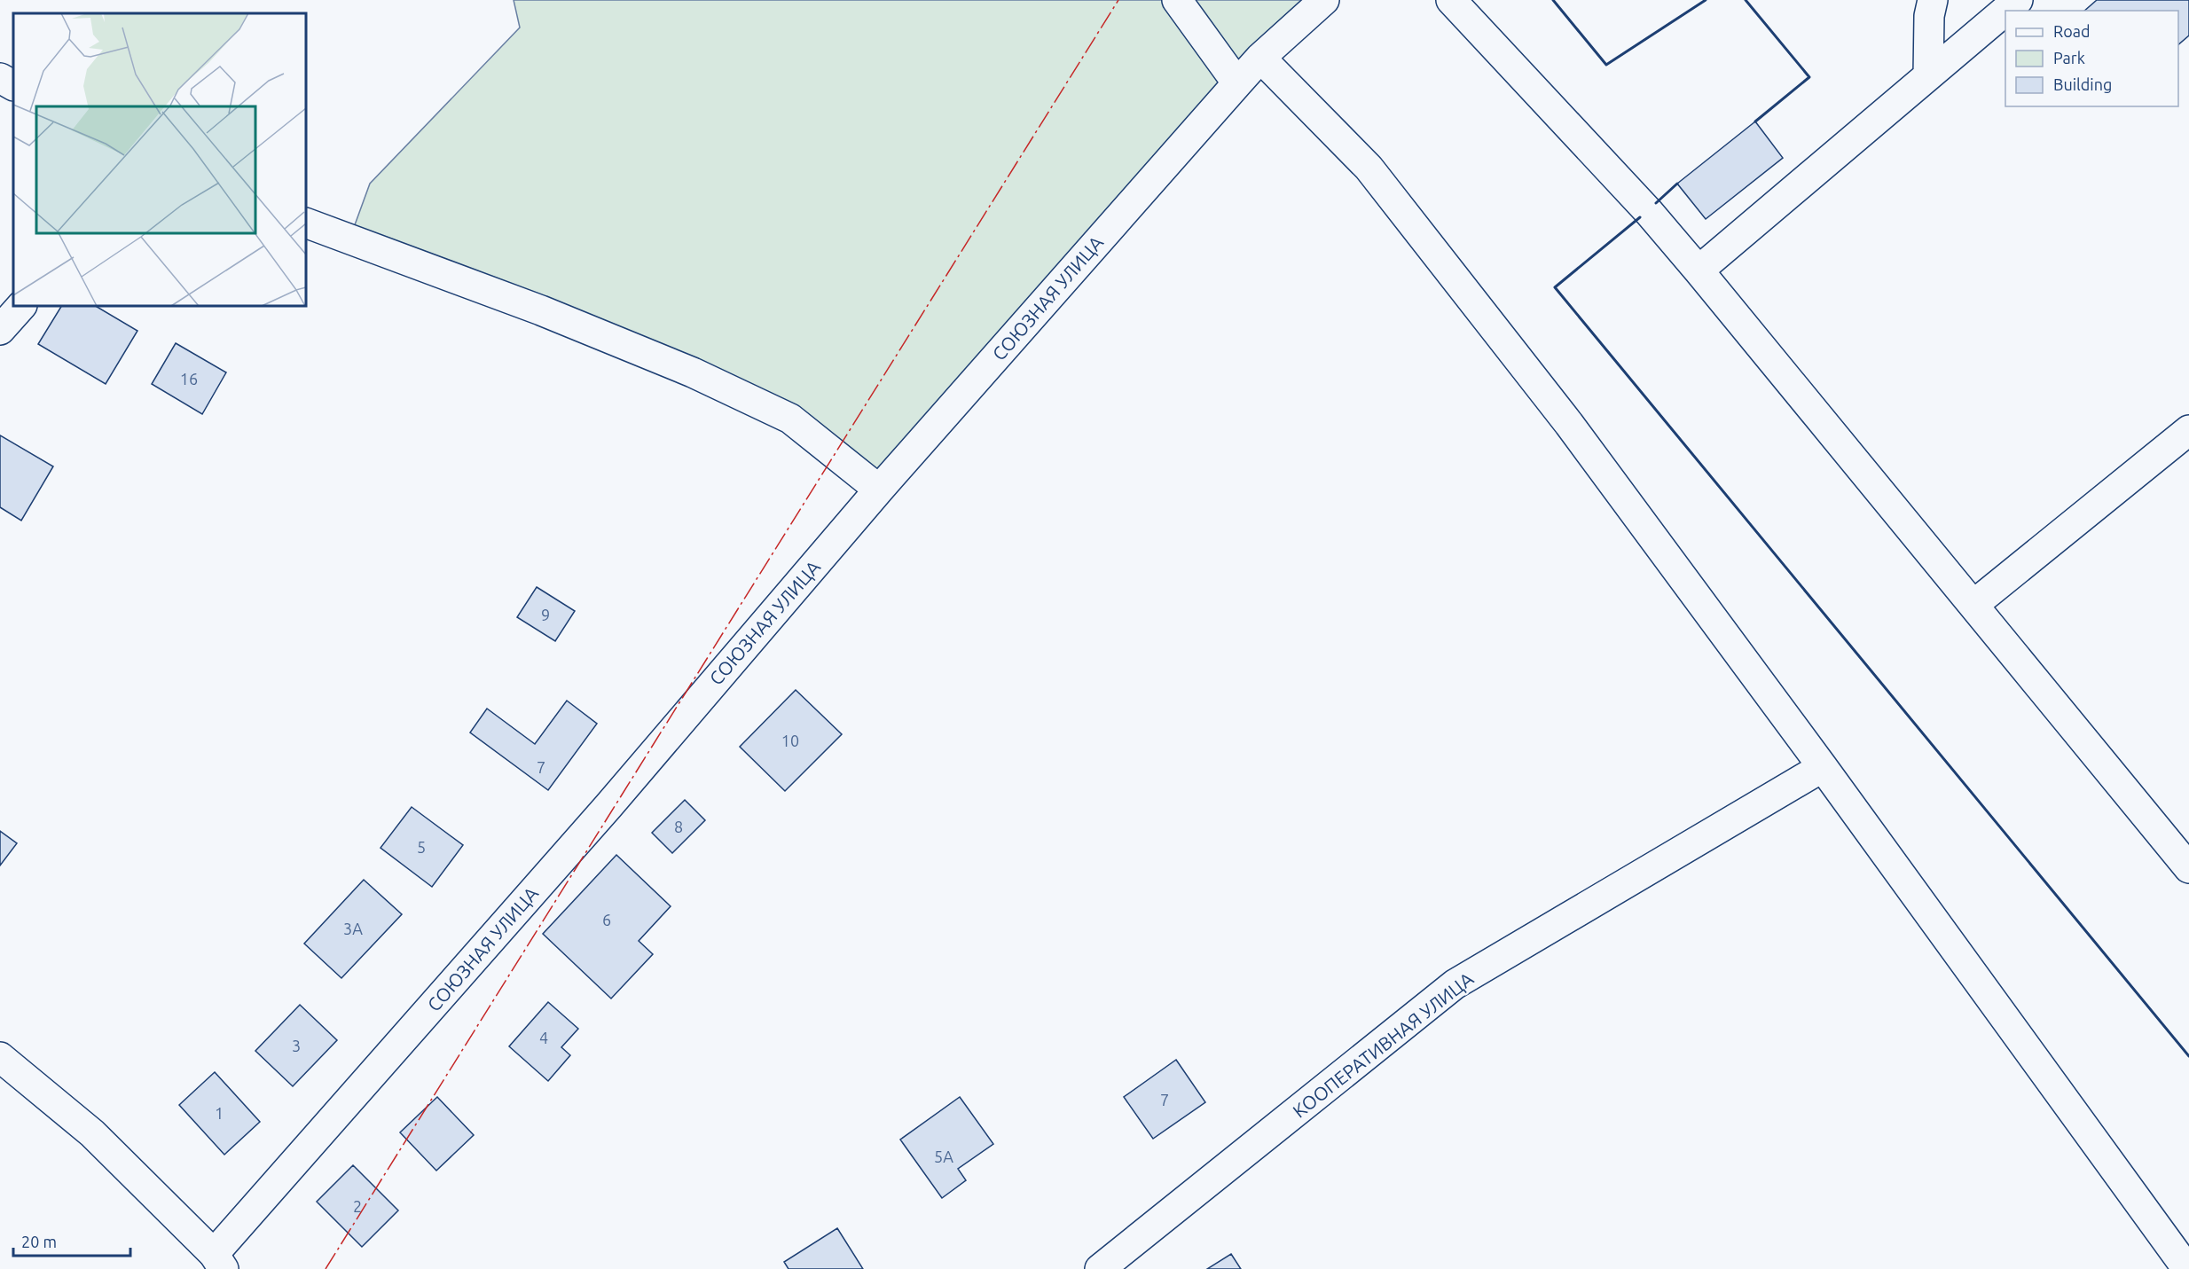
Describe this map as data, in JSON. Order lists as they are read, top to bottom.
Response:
{
  "streets": {
    "street": ["СОЮЗНАЯ УЛИЦА", "КООПЕРАТИВНАЯ УЛИЦА"]
  },
  "house_numbers": [
    "16",
    "9",
    "10",
    "7",
    "8",
    "5",
    "6",
    "3А",
    "4",
    "3",
    "7",
    "1",
    "5А",
    "2"
  ],
  "legend": ["Road", "Park", "Building"],
  "scale_bar": "20 m"
}
